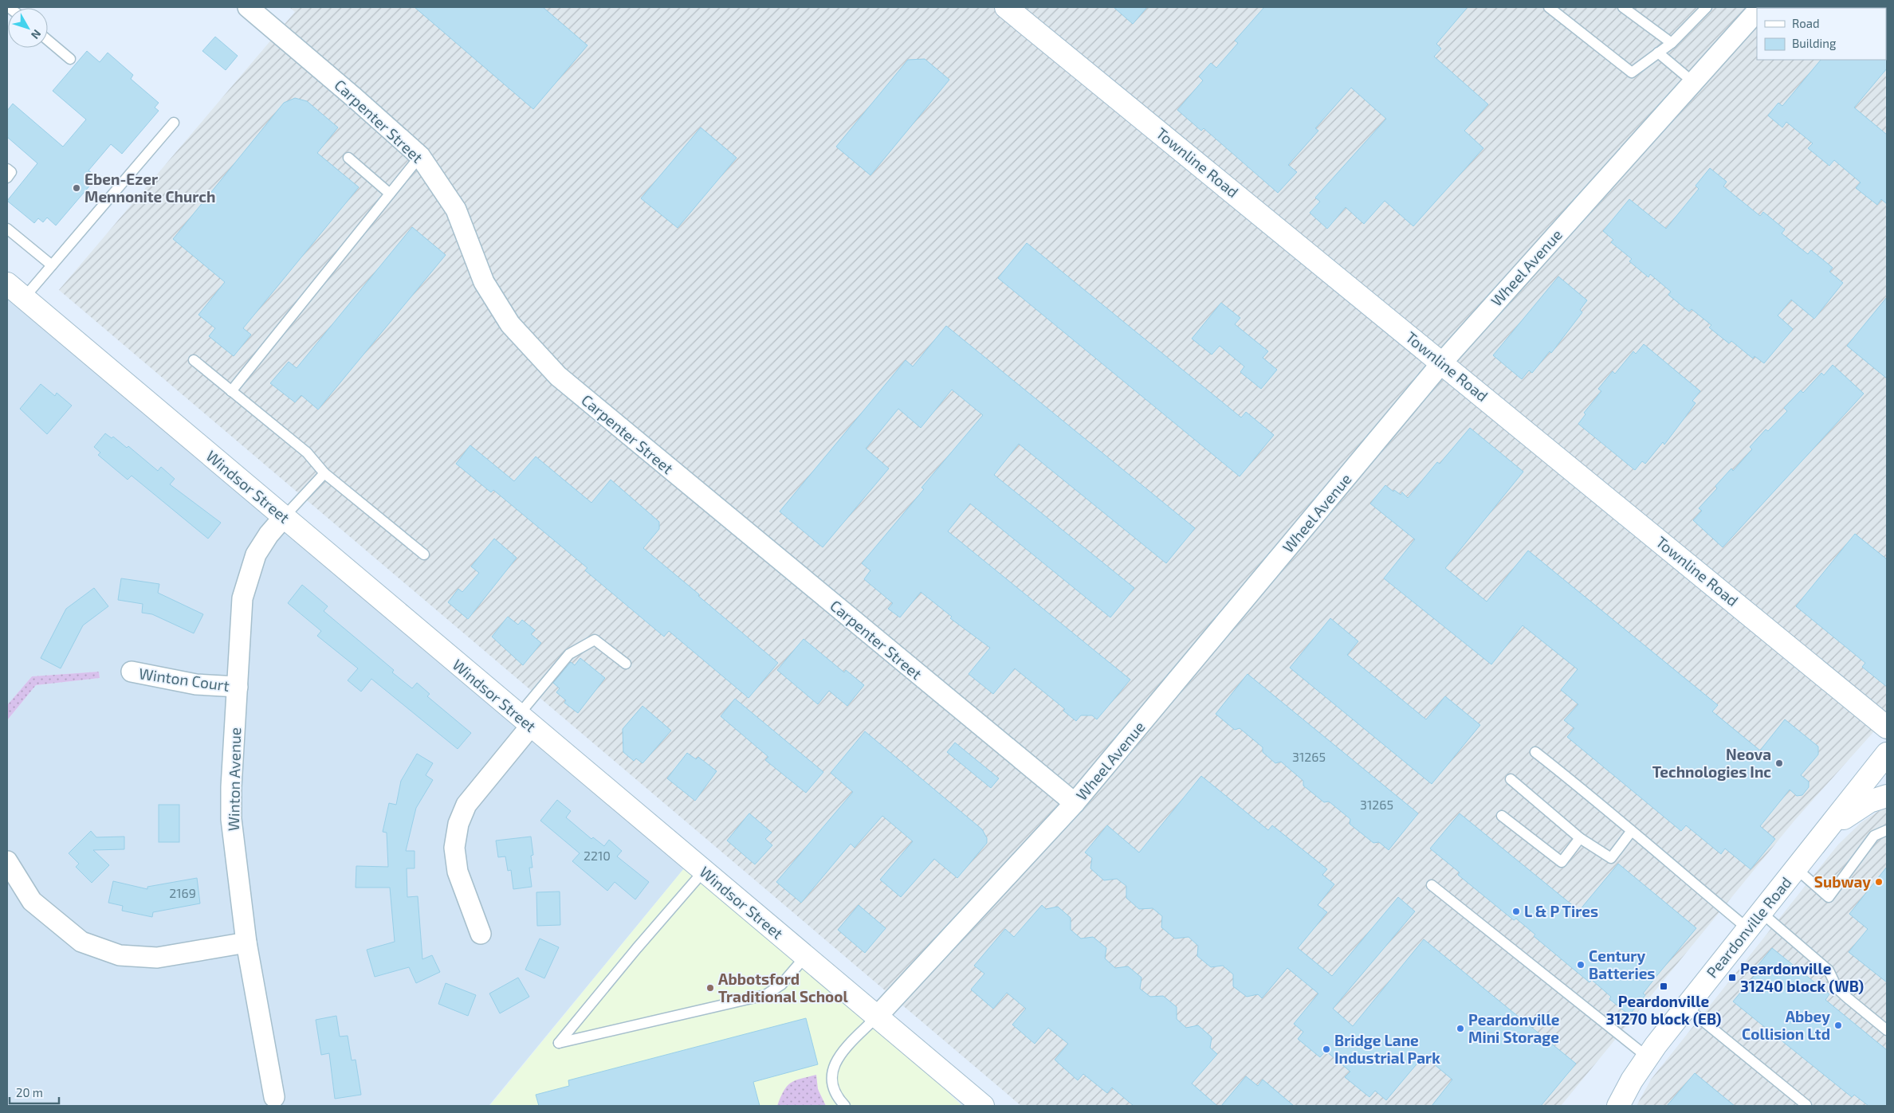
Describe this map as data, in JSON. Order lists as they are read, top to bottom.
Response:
{
  "streets": {
    "street": [
      "Carpenter Street",
      "Townline Road",
      "Wheel Avenue",
      "Windsor Street",
      "Winton Court",
      "Winton Avenue",
      "Peardonville Road"
    ]
  },
  "crossings": [
    ["Carpenter Street", "Wheel Avenue"],
    ["Townline Road", "Wheel Avenue"],
    ["Wheel Avenue", "Windsor Street"],
    ["Windsor Street", "Winton Avenue"],
    ["Winton Court", "Winton Avenue"]
  ],
  "places": {
    "other": [
      "Eben-Ezer Mennonite Church",
      "Neova Technologies Inc",
      "Subway",
      "L & P Tires",
      "Century Batteries",
      "Abbotsford Traditional School",
      "Abbey Collision Ltd",
      "Peardonville Mini Storage",
      "Bridge Lane Industrial Park"
    ],
    "transit": ["Peardonville 31240 block (WB)", "Peardonville 31270 block (EB)"]
  },
  "house_numbers": [
    "31265",
    "31265",
    "2210",
    "2169"
  ],
  "legend": ["Road", "Building"],
  "scale_bar": "20 m",
  "north": "bottom right"
}
